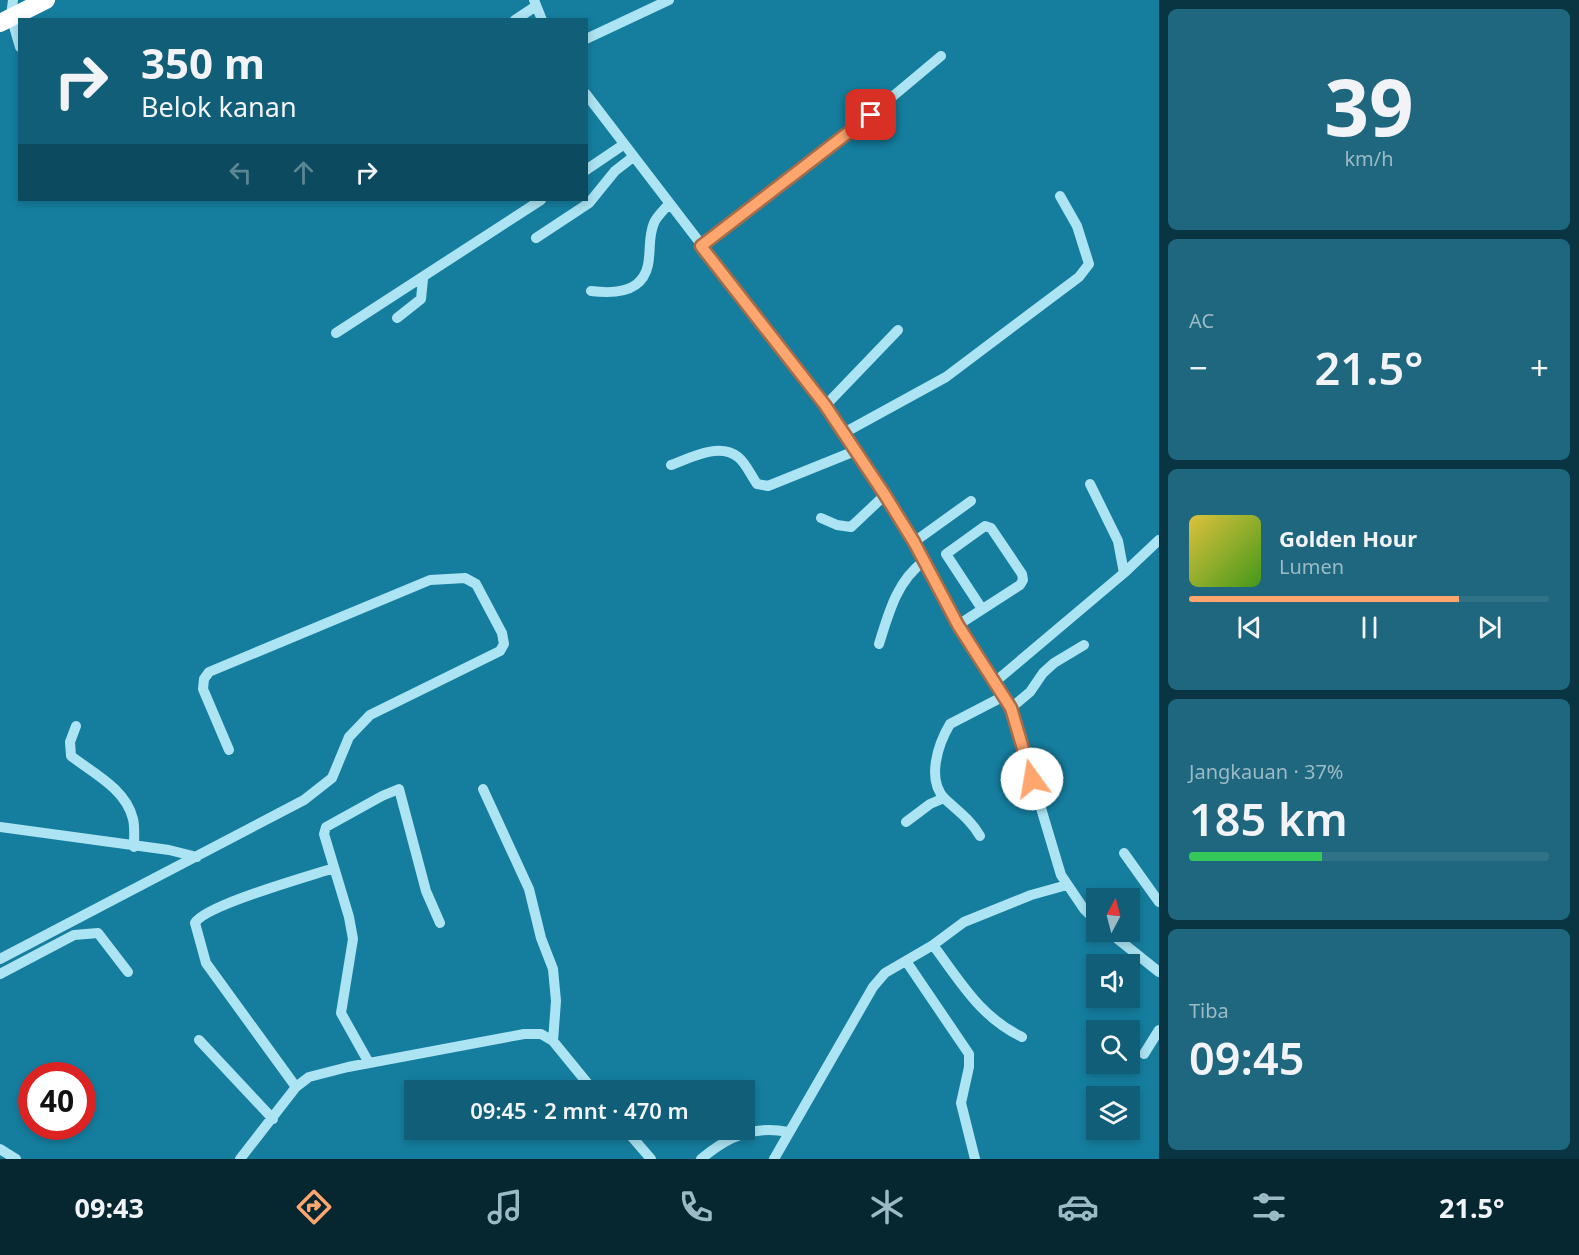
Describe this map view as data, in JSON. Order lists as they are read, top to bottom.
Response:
{
  "north": "top",
  "page": {
    "tile": [
      ["39", "km/h"],
      "AC",
      ["Jangkauan · 37%", "185 km"],
      ["Tiba", "09:45"]
    ],
    "turn": ["350 m", "Belok kanan"],
    "heat": ["−", "21.5°", "+"],
    "song": ["Golden Hour", "Lumen"],
    "limit": "40",
    "trip": "09:45 · 2 mnt · 470 m",
    "tabs": ["09:43", "21.5°"]
  }
}
